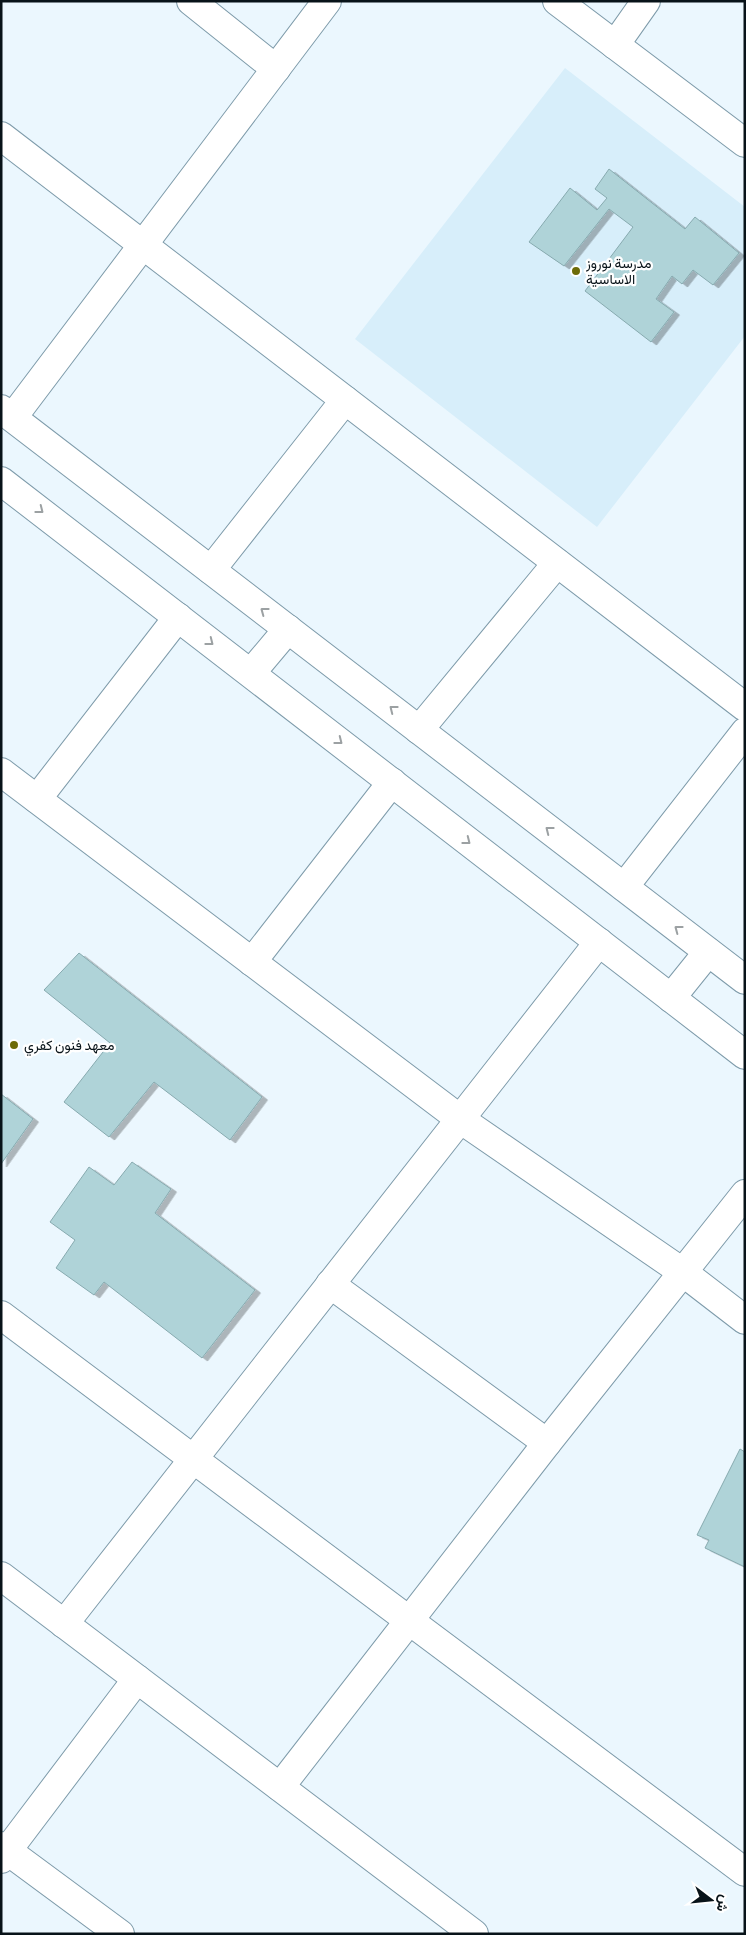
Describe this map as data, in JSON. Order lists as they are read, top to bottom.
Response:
{
  "places": ["مدرسة نوروز الاساسية", "معهد فنون كفري"],
  "north": "right"
}
